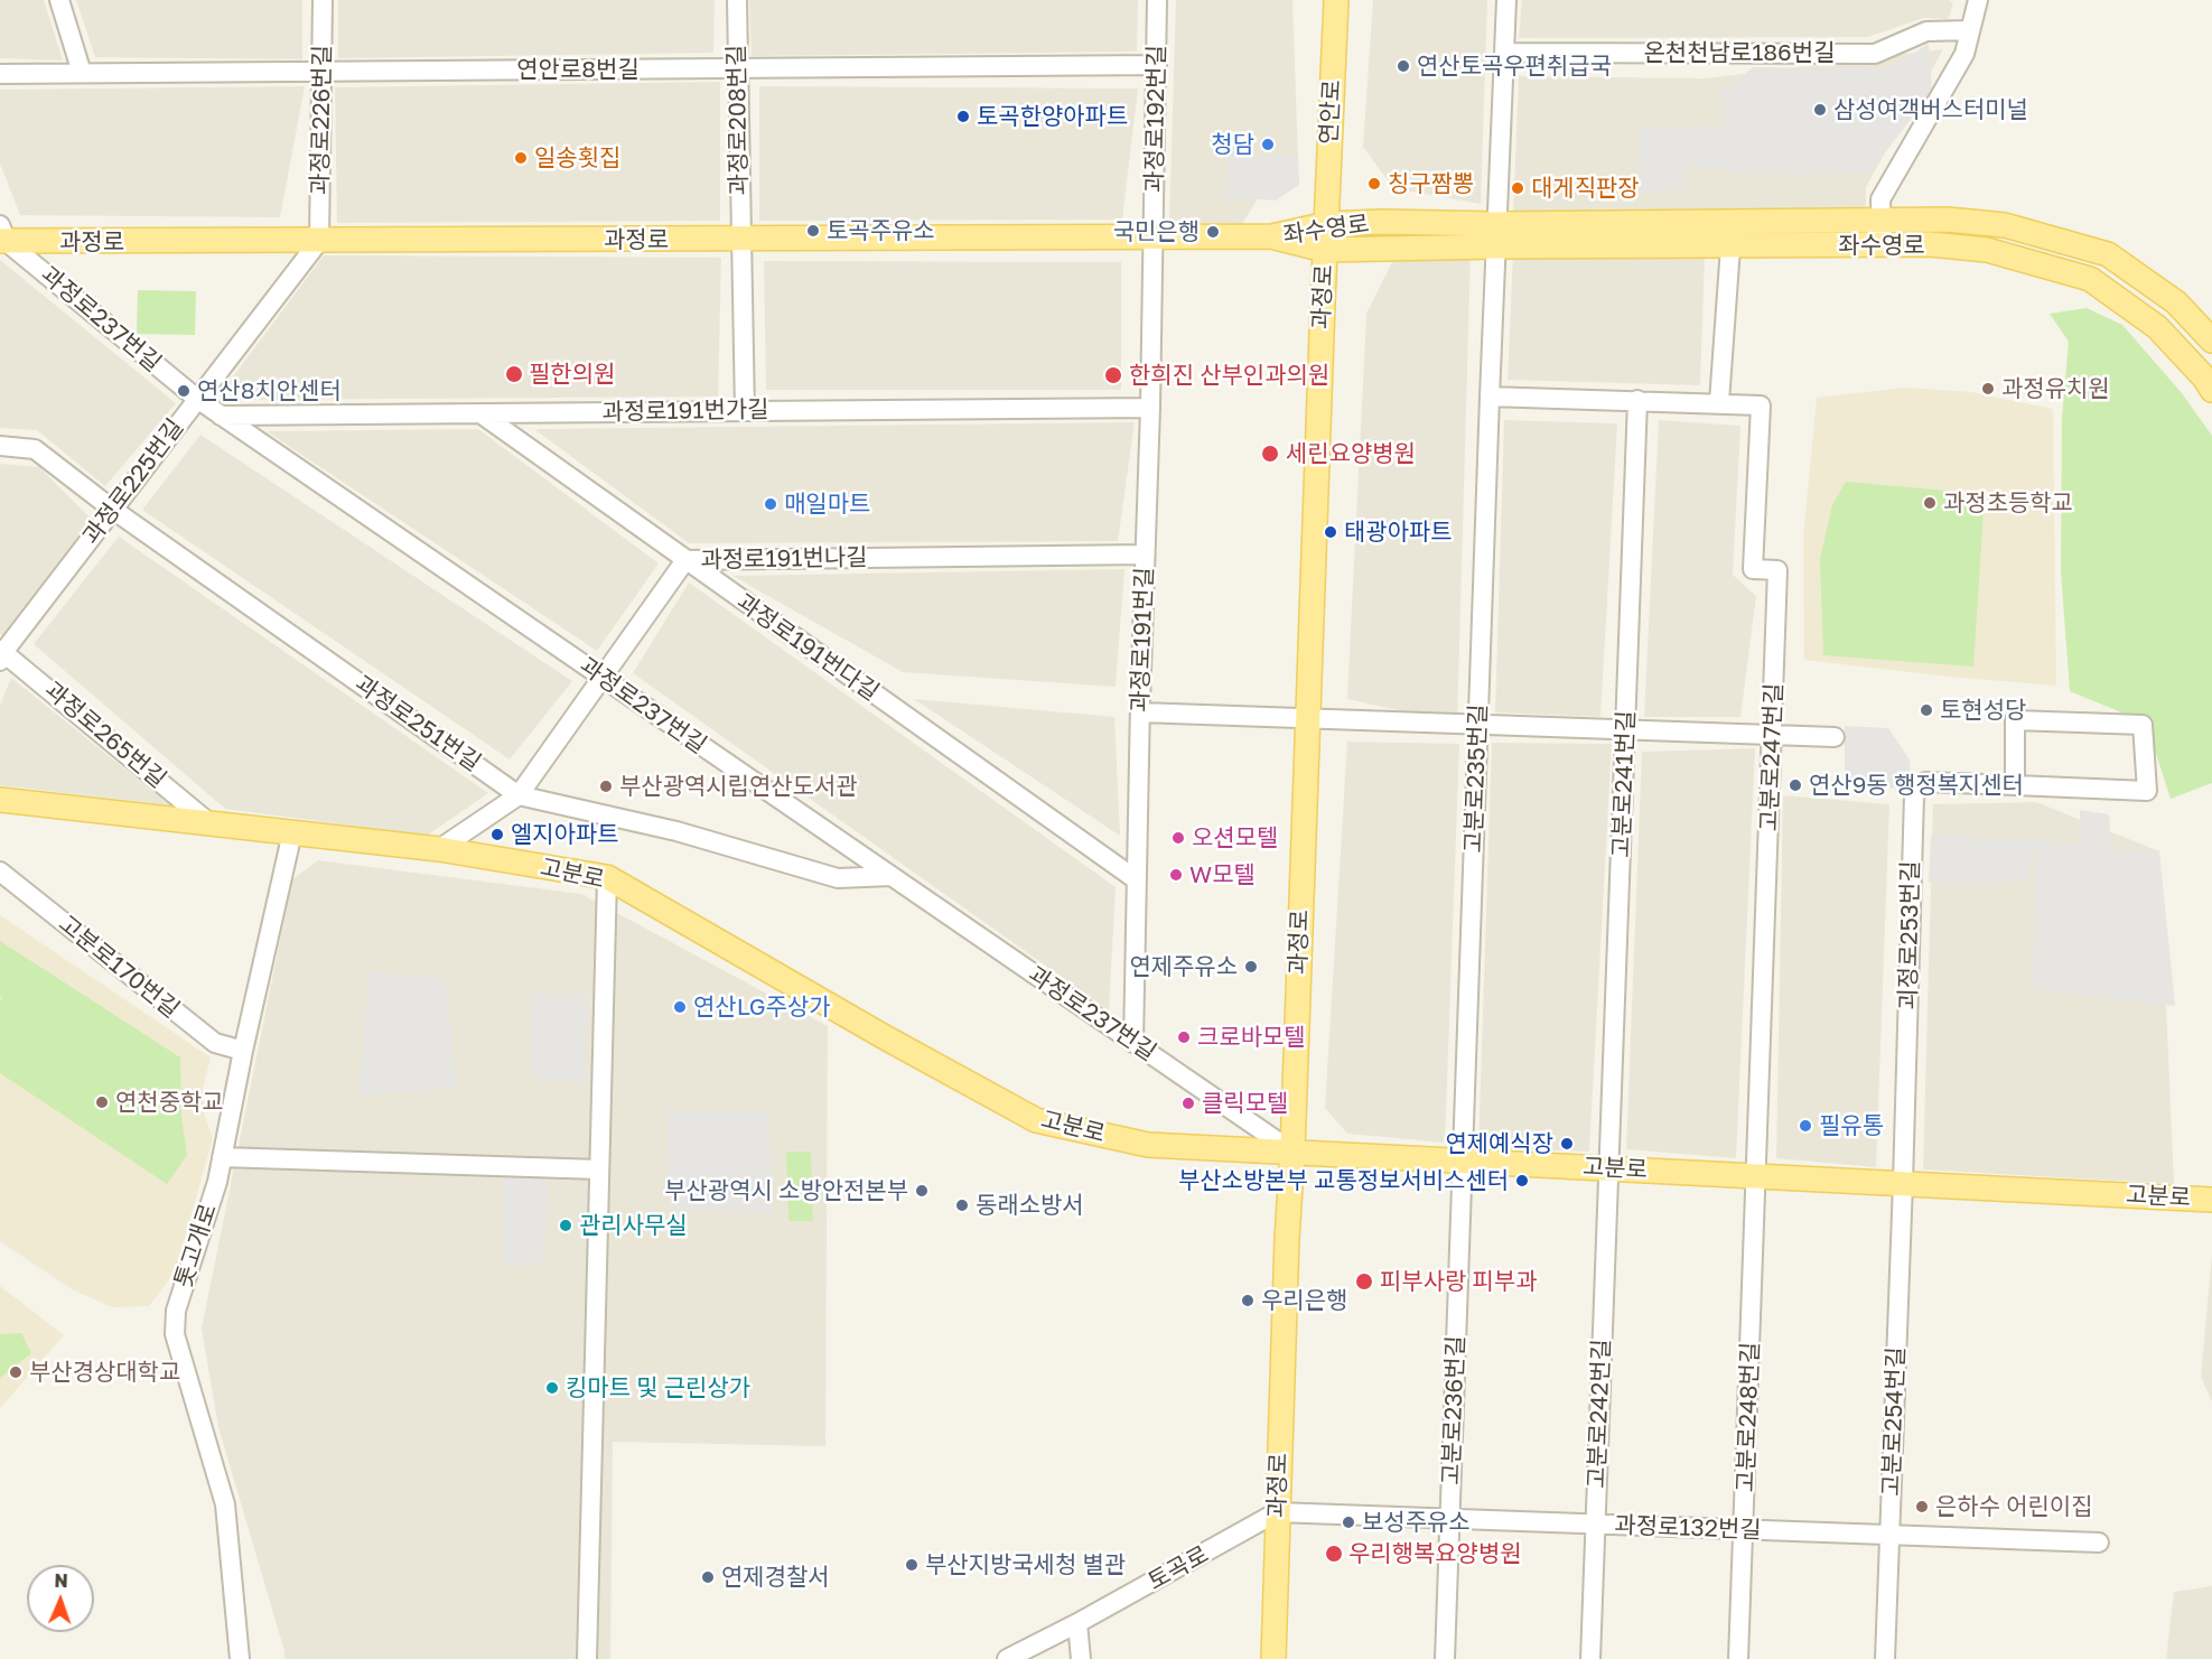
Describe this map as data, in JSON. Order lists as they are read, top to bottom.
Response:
{
  "streets": {
    "main road": [
      "연안로",
      "좌수영로",
      "과정로",
      "고분로"
    ],
    "street": [
      "온천천남로186번길",
      "연안로8번길",
      "과정로192번길",
      "과정로226번길",
      "과정로208번길",
      "과정로237번길",
      "과정로191번가길",
      "과정로225번길",
      "과정로191번나길",
      "과정로191번길",
      "과정로191번다길",
      "과정로251번길",
      "과정로265번길",
      "고분로247번길",
      "고분로235번길",
      "고분로241번길",
      "괴정로253번길",
      "고분로170번길",
      "톳고개로",
      "고분로236번길",
      "고분로242번길",
      "고분로248번길",
      "고분로254번길",
      "과정로132번길",
      "토곡로"
    ]
  },
  "crossings": [
    ["온천천남로186번길", "고분로235번길"],
    ["연안로8번길", "과정로192번길"],
    ["연안로8번길", "과정로226번길"],
    ["연안로8번길", "과정로208번길"],
    ["연안로", "좌수영로"],
    ["연안로", "과정로"],
    ["과정로192번길", "과정로"],
    ["과정로192번길", "과정로191번길"],
    ["과정로226번길", "과정로"],
    ["과정로226번길", "과정로225번길"],
    ["과정로208번길", "과정로"],
    ["과정로208번길", "과정로191번가길"],
    ["좌수영로", "과정로"],
    ["좌수영로", "고분로235번길"],
    ["과정로", "과정로237번길"],
    ["과정로", "과정로225번길"],
    ["과정로", "과정로191번길"],
    ["과정로", "고분로"],
    ["과정로", "과정로132번길"],
    ["과정로", "토곡로"],
    ["과정로237번길", "과정로191번가길"],
    ["과정로237번길", "과정로225번길"],
    ["과정로237번길", "과정로191번나길"],
    ["과정로237번길", "과정로191번길"],
    ["과정로237번길", "과정로251번길"],
    ["과정로237번길", "고분로"],
    ["과정로191번가길", "과정로191번길"],
    ["과정로191번가길", "과정로191번다길"],
    ["과정로225번길", "과정로251번길"],
    ["과정로225번길", "과정로265번길"],
    ["과정로191번나길", "과정로191번길"],
    ["과정로191번나길", "과정로191번다길"],
    ["과정로191번나길", "과정로251번길"],
    ["과정로191번나길", "고분로"],
    ["과정로191번길", "과정로191번다길"],
    ["과정로265번길", "고분로"],
    ["고분로247번길", "고분로"],
    ["고분로247번길", "고분로248번길"],
    ["고분로235번길", "고분로"],
    ["고분로235번길", "고분로236번길"],
    ["고분로241번길", "고분로"],
    ["고분로241번길", "고분로242번길"],
    ["고분로", "괴정로253번길"],
    ["고분로", "톳고개로"],
    ["고분로", "고분로236번길"],
    ["고분로", "고분로242번길"],
    ["고분로", "고분로248번길"],
    ["고분로", "고분로254번길"],
    ["괴정로253번길", "고분로254번길"],
    ["고분로170번길", "톳고개로"],
    ["고분로236번길", "과정로132번길"],
    ["고분로242번길", "과정로132번길"],
    ["고분로248번길", "과정로132번길"],
    ["고분로254번길", "과정로132번길"],
    ["과정로132번길", "토곡로"]
  ],
  "places": [
    "연산토곡우편취급국",
    "삼성여객버스터미널",
    "토곡한양아파트",
    "청담",
    "일송횟집",
    "칭구짬뽕",
    "대게직판장",
    "토곡주유소",
    "국민은행",
    "필한의원",
    "한희진 산부인과의원",
    "과정유치원",
    "연산8치안센터",
    "세린요양병원",
    "과정초등학교",
    "매일마트",
    "태광아파트",
    "토현성당",
    "연산9동 행정복지센터",
    "부산광역시립연산도서관",
    "엘지아파트",
    "오션모텔",
    "W모텔",
    "연제주유소",
    "연산LG주상가",
    "크로바모텔",
    "연천중학교",
    "클릭모텔",
    "필유통",
    "연제예식장",
    "부산소방본부 교통정보서비스센터",
    "부산광역시 소방안전본부",
    "동래소방서",
    "관리사무실",
    "피부사랑 피부과",
    "우리은행",
    "부산경상대학교",
    "킹마트 및 근린상가",
    "은하수 어린이집",
    "보성주유소",
    "우리행복요양병원",
    "부산지방국세청 별관",
    "연제경찰서"
  ],
  "north": "top"
}
